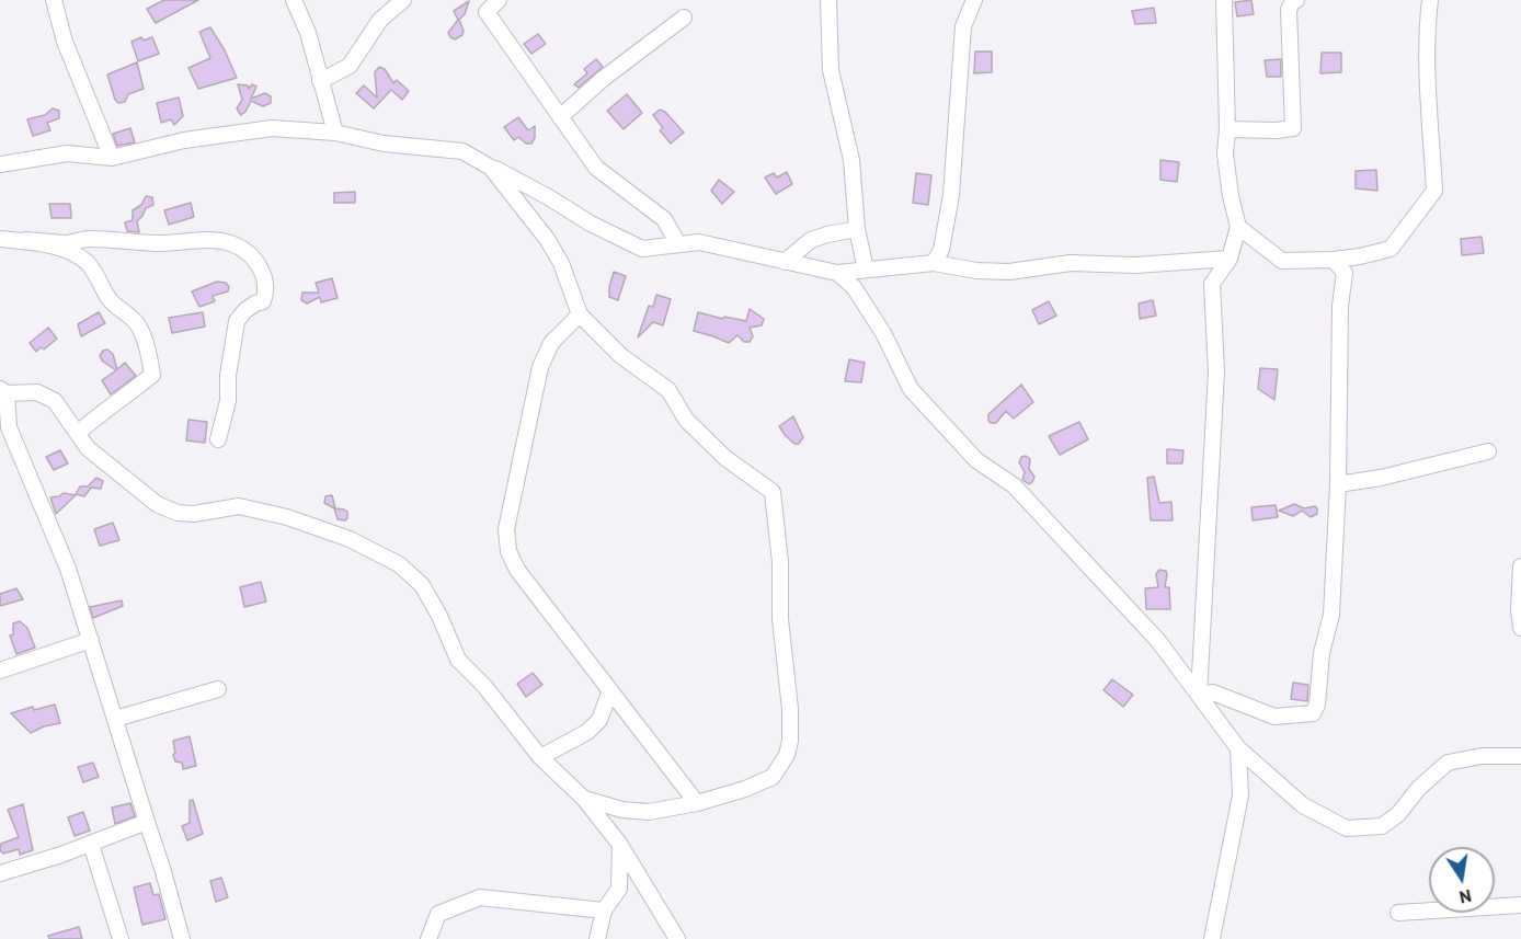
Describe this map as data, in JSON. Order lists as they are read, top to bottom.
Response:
{
  "north": "bottom"
}
